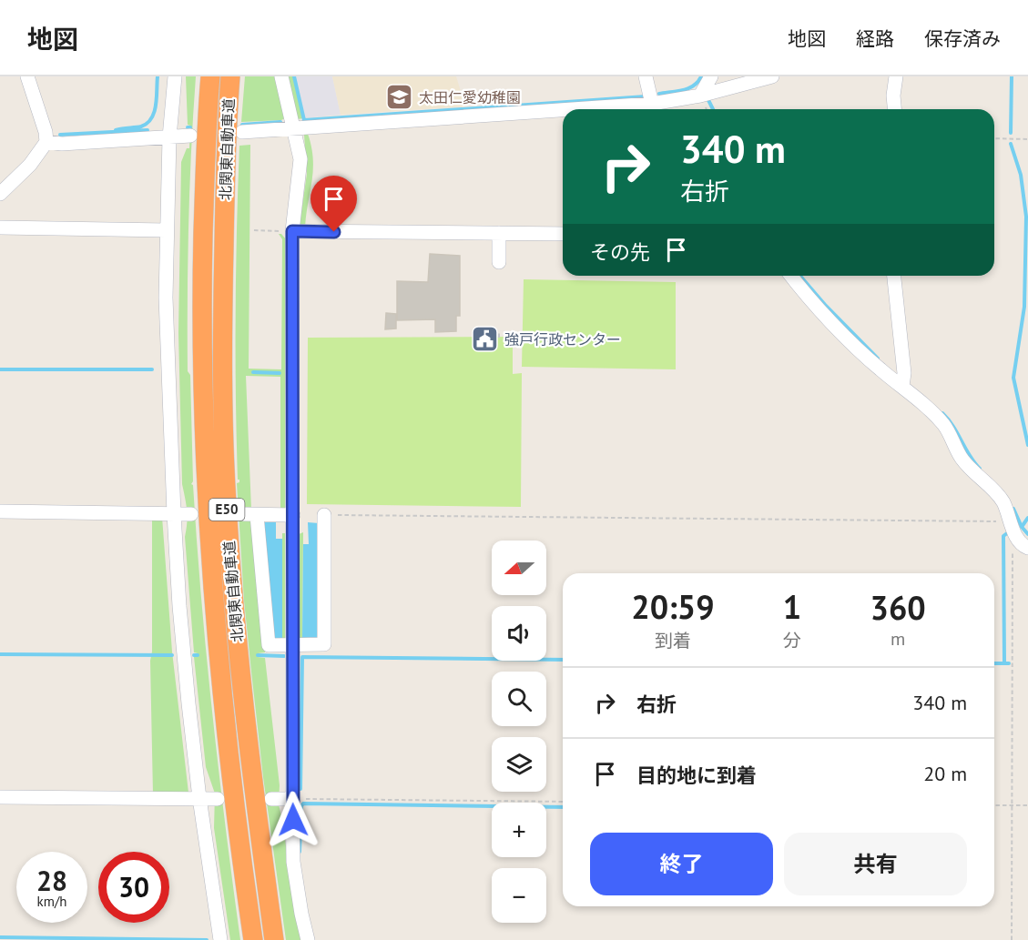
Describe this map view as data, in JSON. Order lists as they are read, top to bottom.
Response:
{
  "streets": {
    "highway": ["北関東自動車道", "E50"]
  },
  "places": {
    "school or university": ["太田仁愛幼稚園"],
    "public building": ["強戸行政センター"]
  },
  "north": "left",
  "page": {
    "header": "地図",
    "nav": ["地図", "経路", "保存済み"],
    "turn": ["340 m", "右折"],
    "then": "その先",
    "map_buttons": ["+", "−"],
    "eta": [
      "20:59",
      "到着",
      "1",
      "分",
      "360",
      "m"
    ],
    "list": [
      {
        "name": "右折",
        "value": "340 m"
      },
      {
        "name": "目的地に到着",
        "value": "20 m"
      }
    ],
    "buttons": ["終了", "共有"],
    "speed": "28 km/h",
    "limit": "30"
  }
}
